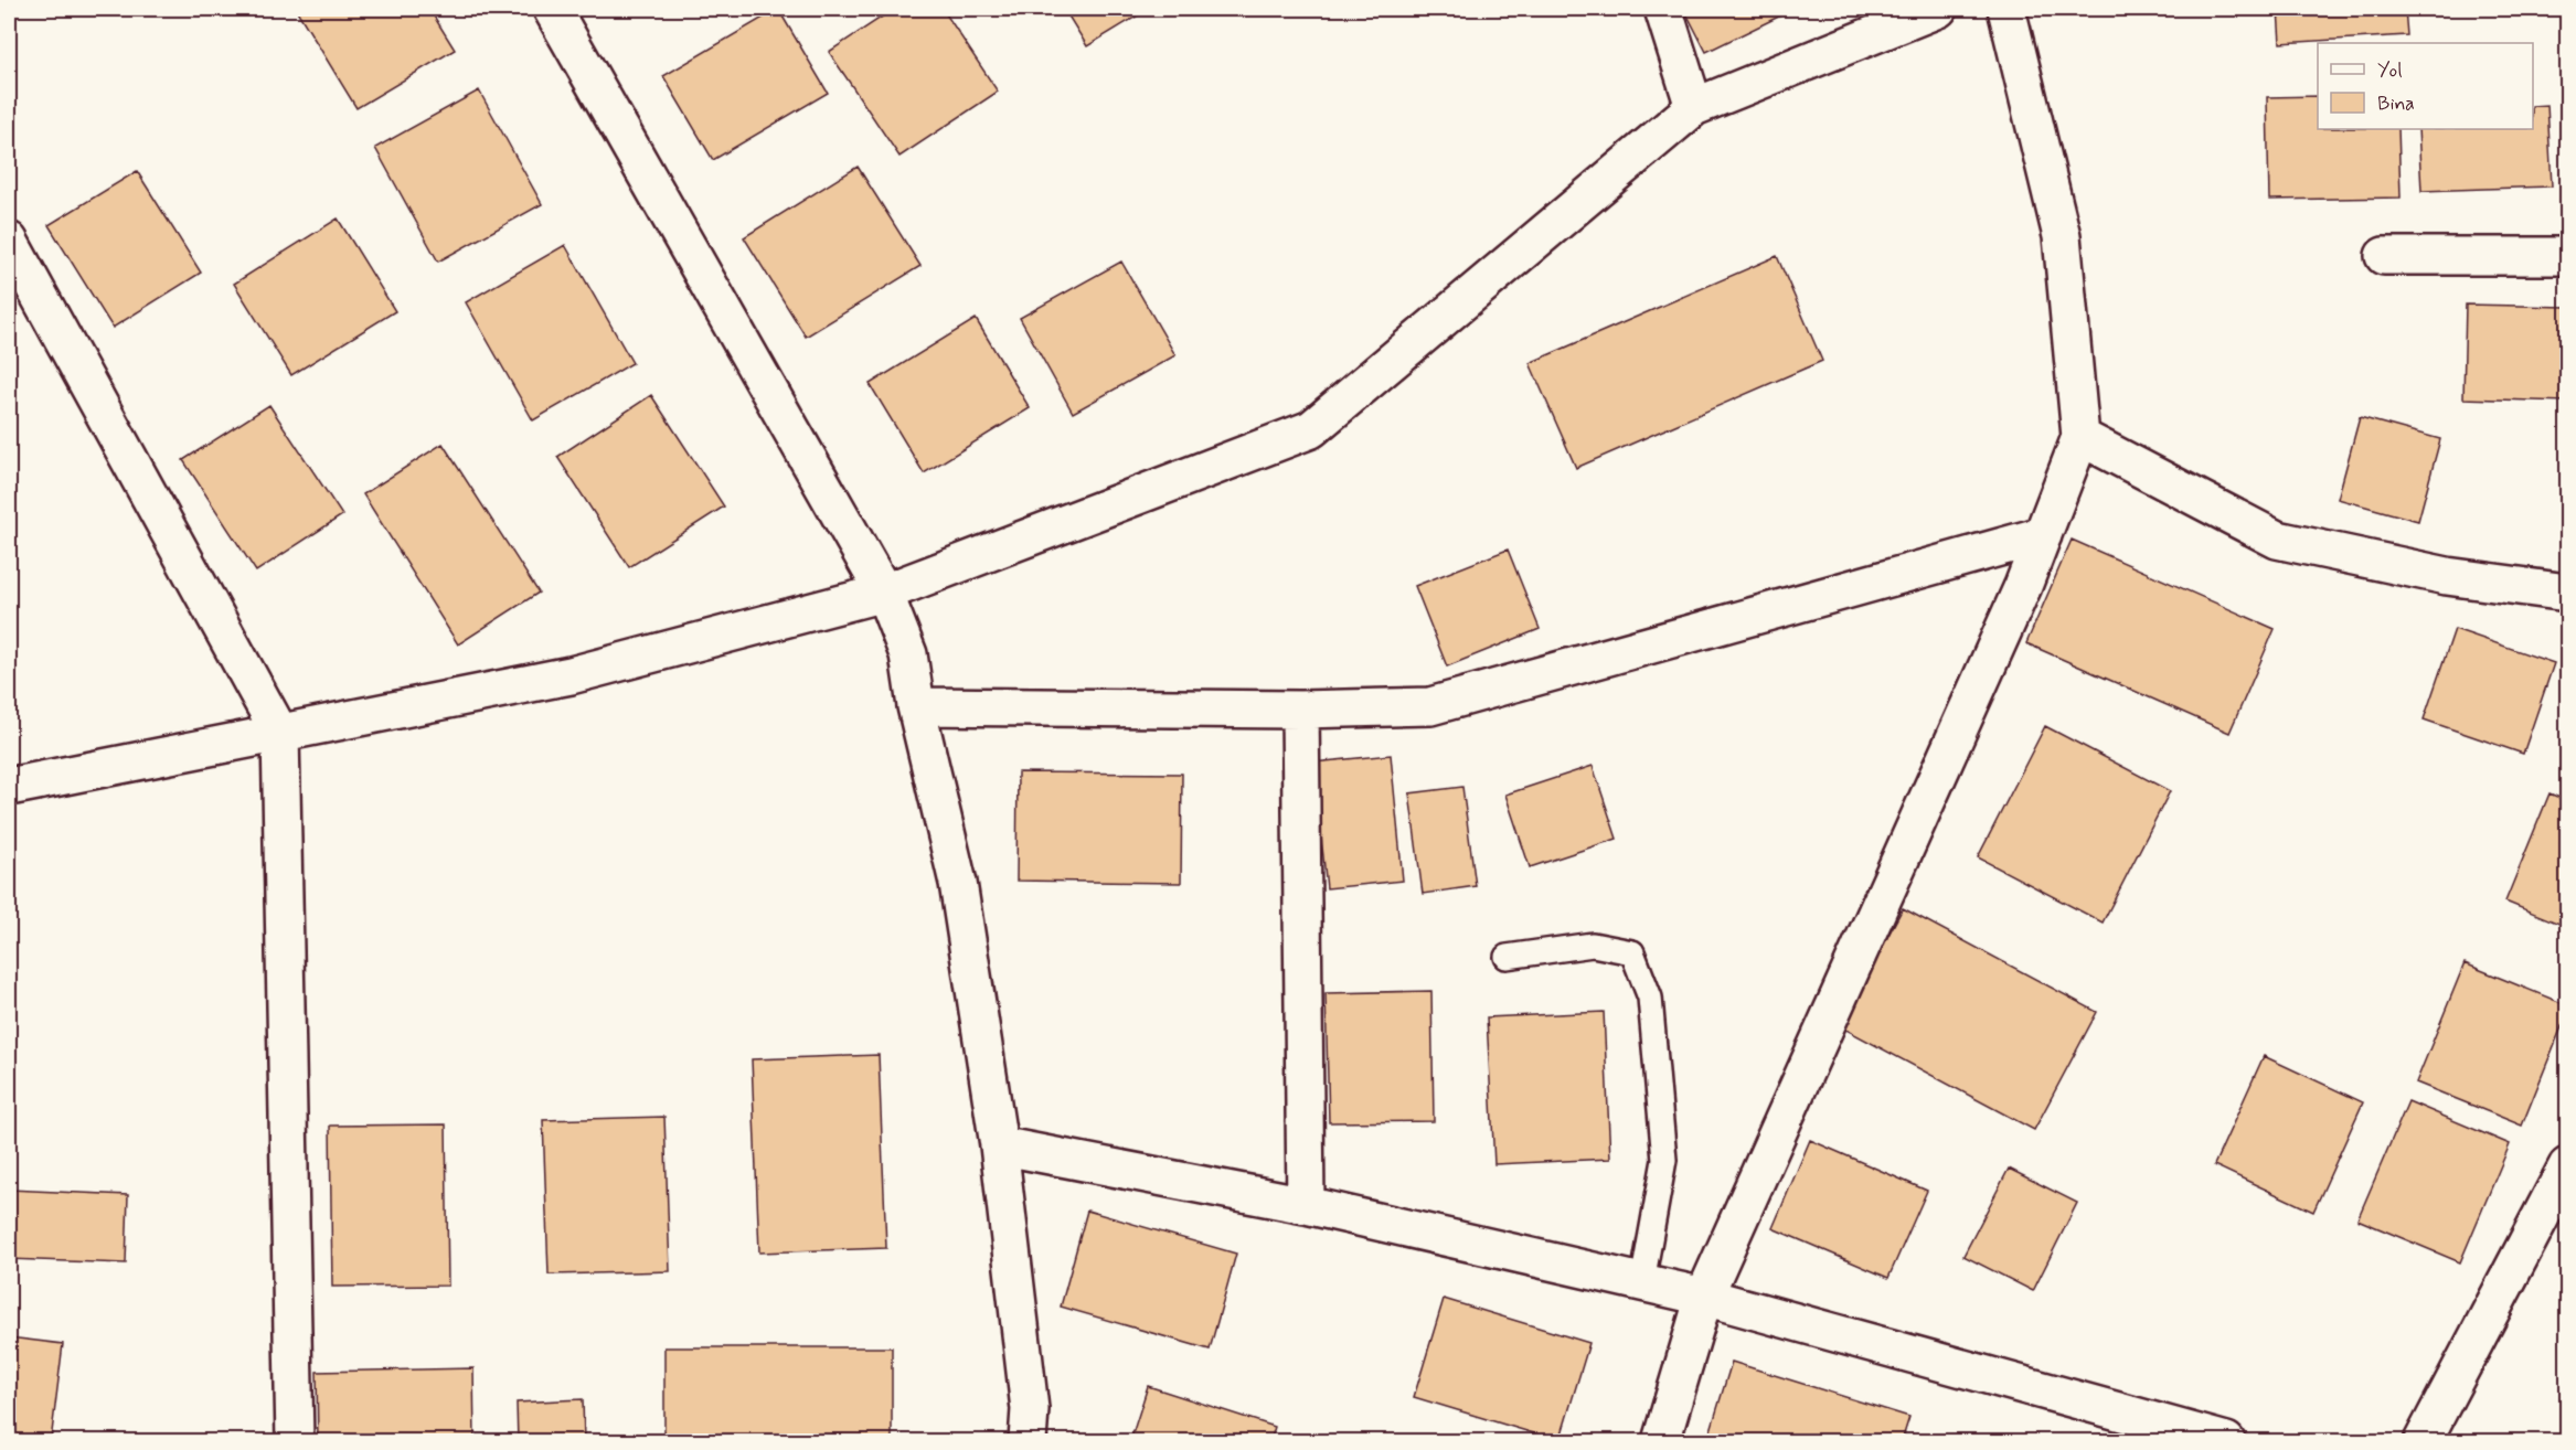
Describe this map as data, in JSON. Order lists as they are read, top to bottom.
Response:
{
  "legend": ["Yol", "Bina"]
}
